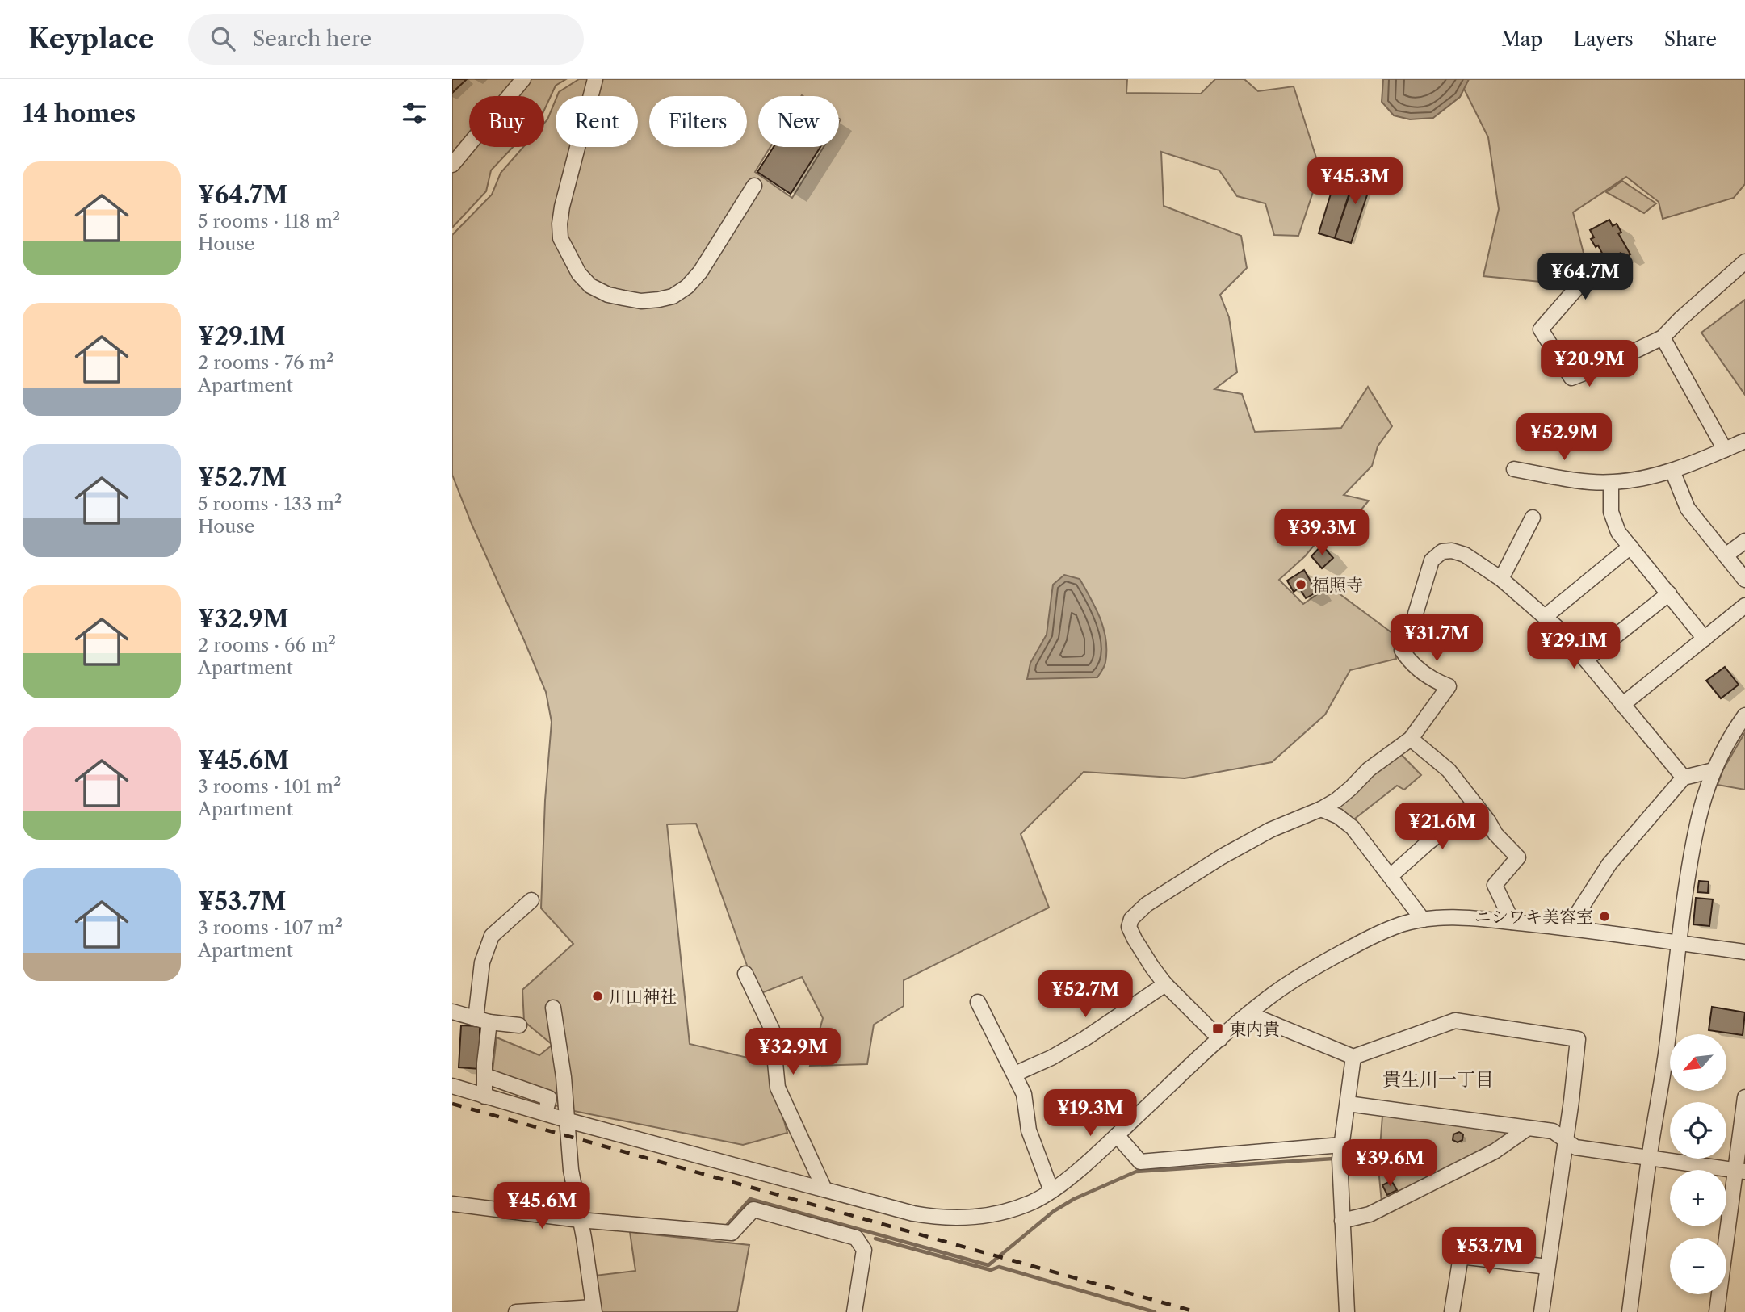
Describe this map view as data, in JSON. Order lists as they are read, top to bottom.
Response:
{
  "districts": ["貴生川一丁目"],
  "places": {
    "other": ["福照寺", "ニシワキ美容室", "川田神社"],
    "transit": ["東内貴"]
  },
  "north": "bottom left",
  "page": {
    "header": "Keyplace",
    "search": "Search here",
    "nav": ["Map", "Layers", "Share"],
    "heading": "14 homes",
    "chip": [
      "Buy",
      "Rent",
      "Filters",
      "New"
    ],
    "list": [
      {
        "name": "¥64.7M",
        "note": "5 rooms · 118 m² · House"
      },
      {
        "name": "¥29.1M",
        "note": "2 rooms · 76 m² · Apartment"
      },
      {
        "name": "¥52.7M",
        "note": "5 rooms · 133 m² · House"
      },
      {
        "name": "¥32.9M",
        "note": "2 rooms · 66 m² · Apartment"
      },
      {
        "name": "¥45.6M",
        "note": "3 rooms · 101 m² · Apartment"
      },
      {
        "name": "¥53.7M",
        "note": "3 rooms · 107 m² · Apartment"
      }
    ],
    "price": [
      "¥45.3M",
      "¥64.7M",
      "¥20.9M",
      "¥52.9M",
      "¥39.3M",
      "¥31.7M",
      "¥29.1M",
      "¥21.6M",
      "¥52.7M",
      "¥32.9M",
      "¥19.3M",
      "¥39.6M",
      "¥45.6M",
      "¥53.7M"
    ],
    "map_buttons": ["+", "−"]
  }
}
